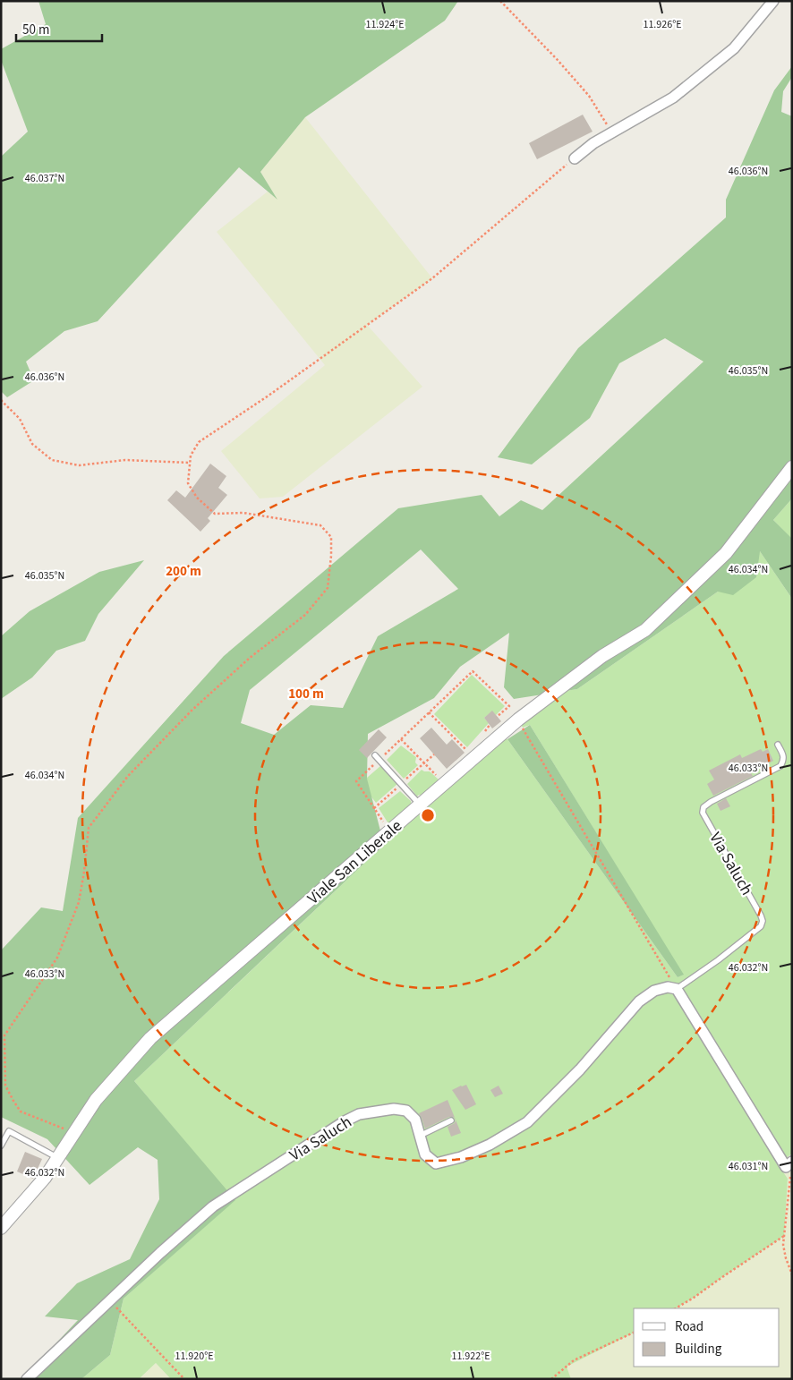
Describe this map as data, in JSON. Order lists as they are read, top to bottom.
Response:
{
  "streets": {
    "street": ["Viale San Liberale", "Via Saluch"]
  },
  "legend": ["Road", "Building"],
  "scale_bar": "50 m",
  "coordinates": [
    "11.924°E",
    "11.926°E",
    "46.036°N",
    "46.037°N",
    "46.035°N",
    "46.034°N",
    "46.033°N",
    "46.032°N",
    "46.031°N",
    "11.920°E",
    "11.922°E"
  ],
  "rings": ["200 m", "100 m"]
}
